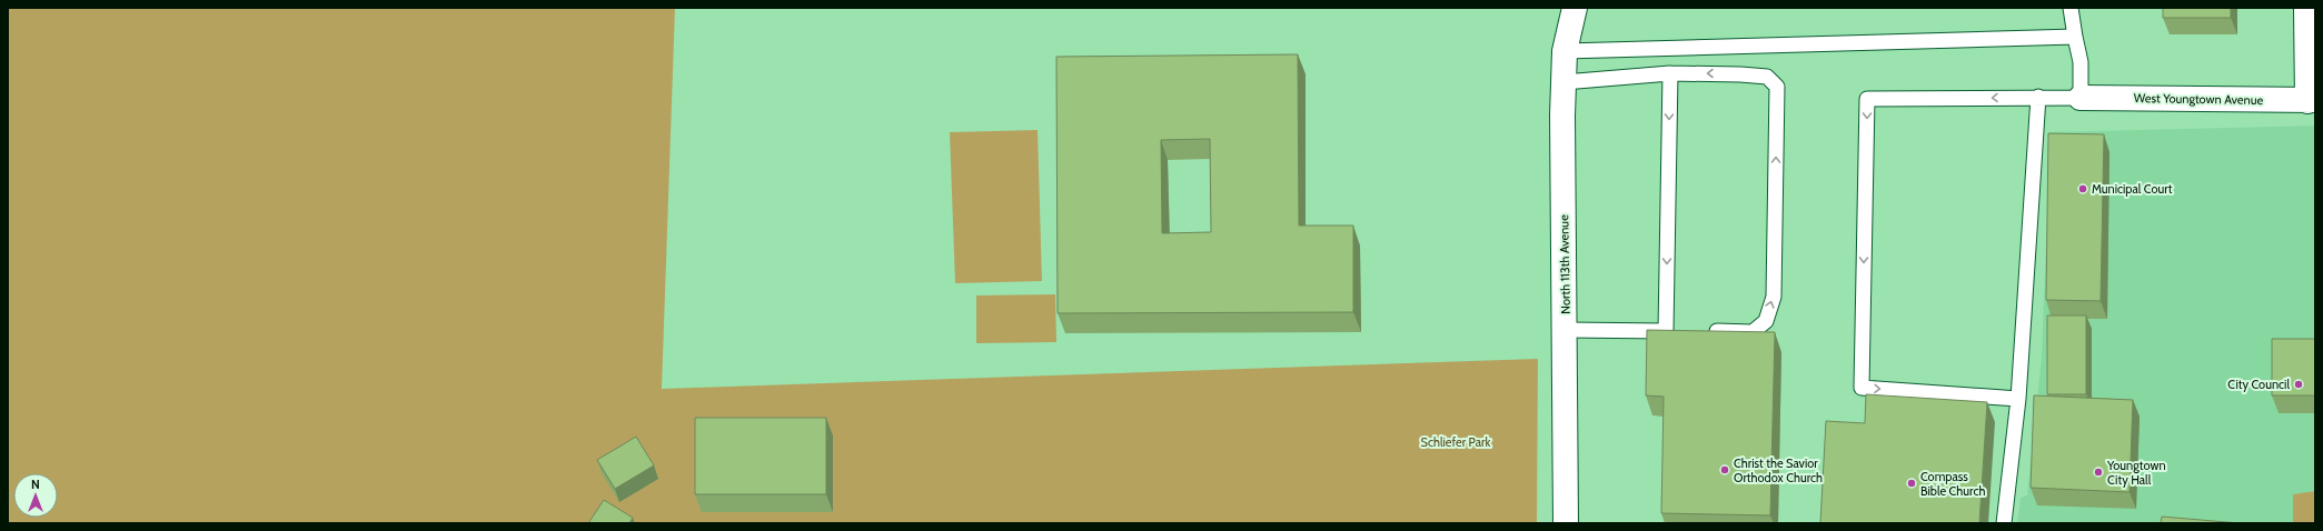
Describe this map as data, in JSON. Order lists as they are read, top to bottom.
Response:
{
  "streets": {
    "street": ["West Youngtown Avenue", "North 113th Avenue"]
  },
  "parks": ["Schliefer Park"],
  "places": [
    "Municipal Court",
    "City Council",
    "Christ the Savior Orthodox Church",
    "Youngtown City Hall",
    "Compass Bible Church"
  ],
  "north": "top"
}
